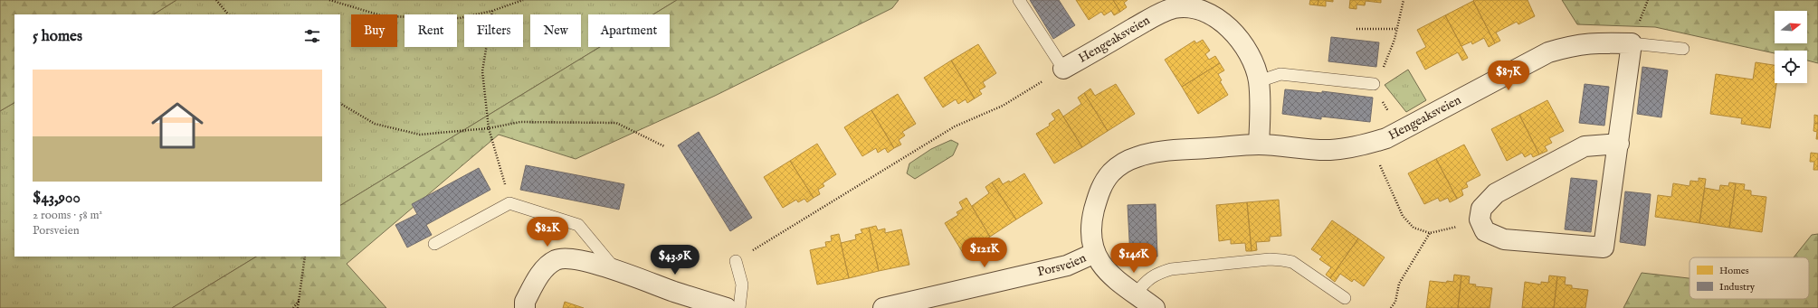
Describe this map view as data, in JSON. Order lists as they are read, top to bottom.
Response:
{
  "streets": {
    "street": ["Hengeaksveien", "Porsveien"]
  },
  "crossings": [
    ["Hengeaksveien", "Porsveien"]
  ],
  "legend": ["Homes", "Industry"],
  "north": "right",
  "page": {
    "chip": [
      "Buy",
      "Rent",
      "Filters",
      "New",
      "Apartment"
    ],
    "heading": "5 homes",
    "list": [
      {
        "name": "$43,900",
        "note": "2 rooms · 58 m² · Porsveien"
      }
    ],
    "price": [
      "$87K",
      "$82K",
      "$121K",
      "$146K",
      "$43.9K"
    ]
  }
}
